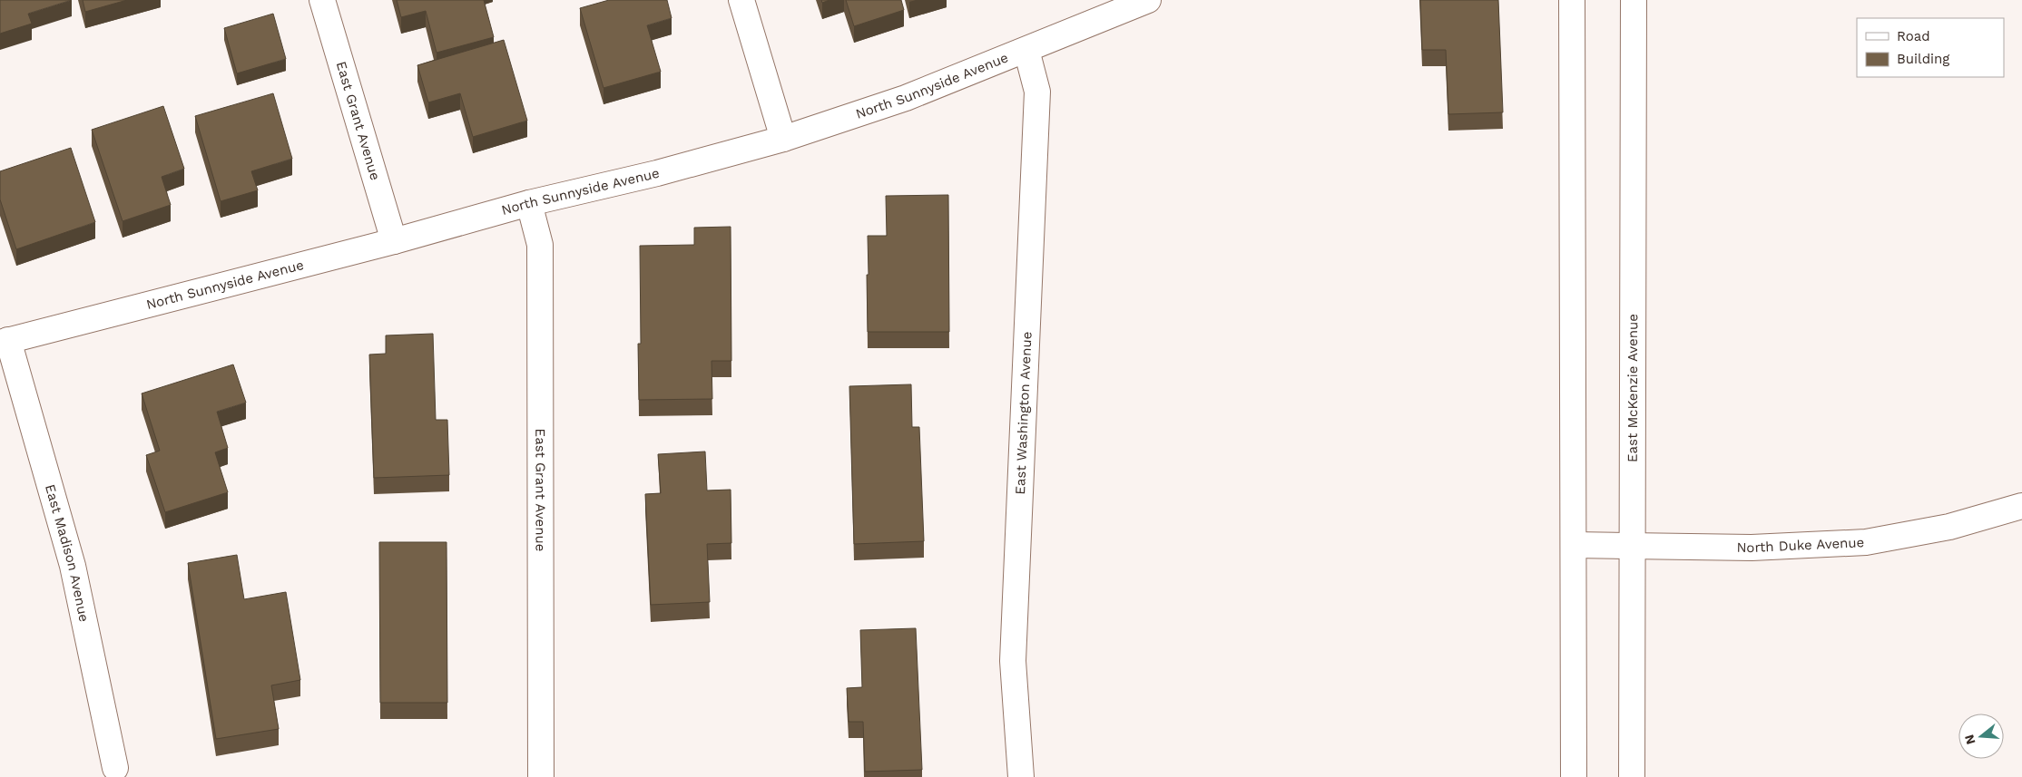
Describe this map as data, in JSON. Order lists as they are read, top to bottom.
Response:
{
  "streets": {
    "street": [
      "North Sunnyside Avenue",
      "East Grant Avenue",
      "East McKenzie Avenue",
      "East Washington Avenue",
      "North Duke Avenue",
      "East Madison Avenue"
    ]
  },
  "crossings": [
    ["North Sunnyside Avenue", "East Grant Avenue"],
    ["North Sunnyside Avenue", "East Washington Avenue"],
    ["North Sunnyside Avenue", "East Madison Avenue"],
    ["East McKenzie Avenue", "North Duke Avenue"]
  ],
  "legend": ["Road", "Building"],
  "north": "left"
}
